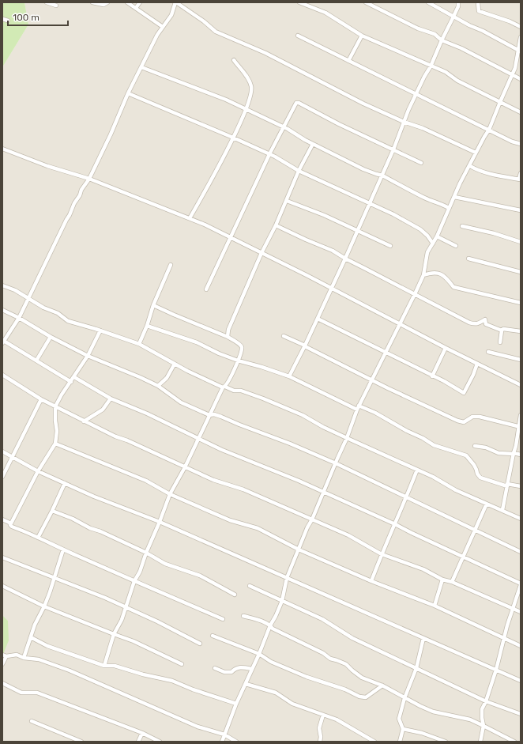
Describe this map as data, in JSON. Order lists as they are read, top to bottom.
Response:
{
  "scale_bar": "100 m"
}
